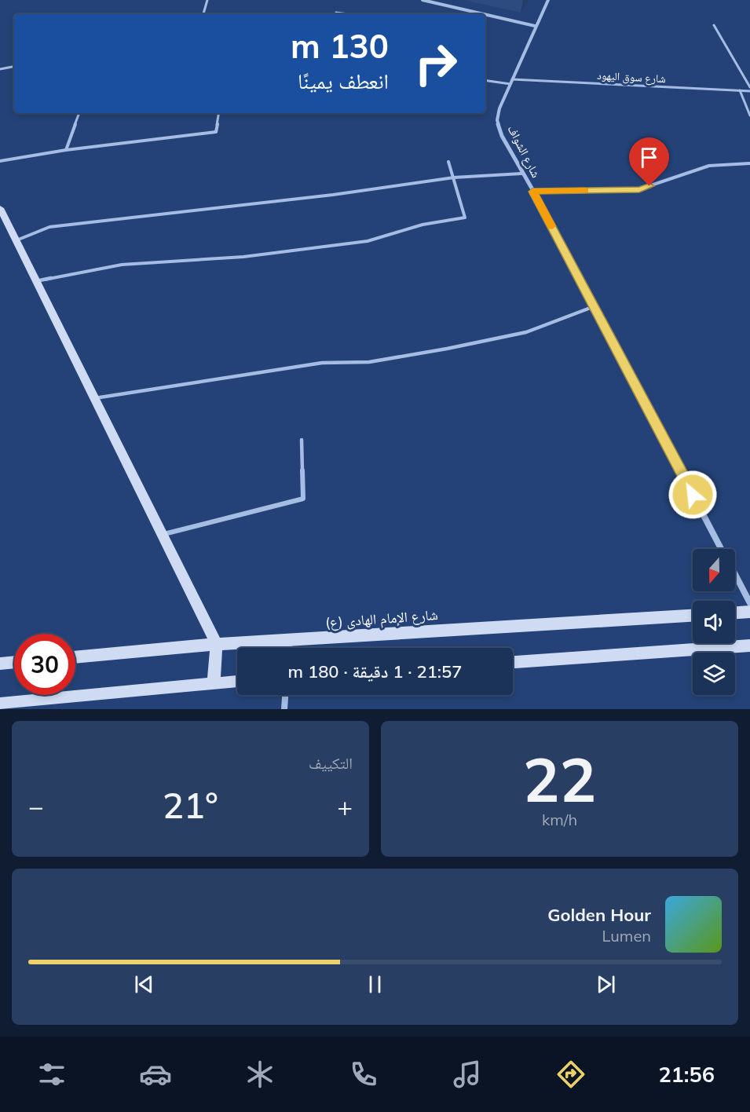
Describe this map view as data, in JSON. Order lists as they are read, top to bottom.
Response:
{
  "streets": {
    "main road": ["شارع الإمام الهادی (ع)"],
    "street": ["شارع الشواف"],
    "lane": ["شارع سوق اليهود"]
  },
  "crossings": [
    ["شارع سوق اليهود", "شارع الشواف"]
  ],
  "north": "bottom",
  "page": {
    "turn": ["130 m", "انعطف يمينًا"],
    "limit": "30",
    "trip": "21:57 · 1 دقيقة · 180 m",
    "tile": [
      ["22", "km/h"],
      "التكييف"
    ],
    "heat": ["−", "21°", "+"],
    "song": ["Golden Hour", "Lumen"],
    "tabs": "21:56"
  }
}
